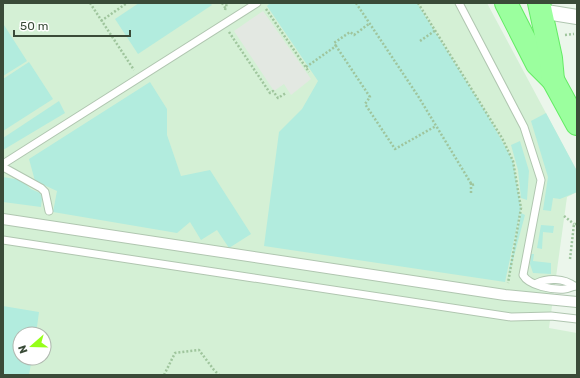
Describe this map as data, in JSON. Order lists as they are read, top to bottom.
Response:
{
  "scale_bar": "50 m",
  "north": "left"
}
